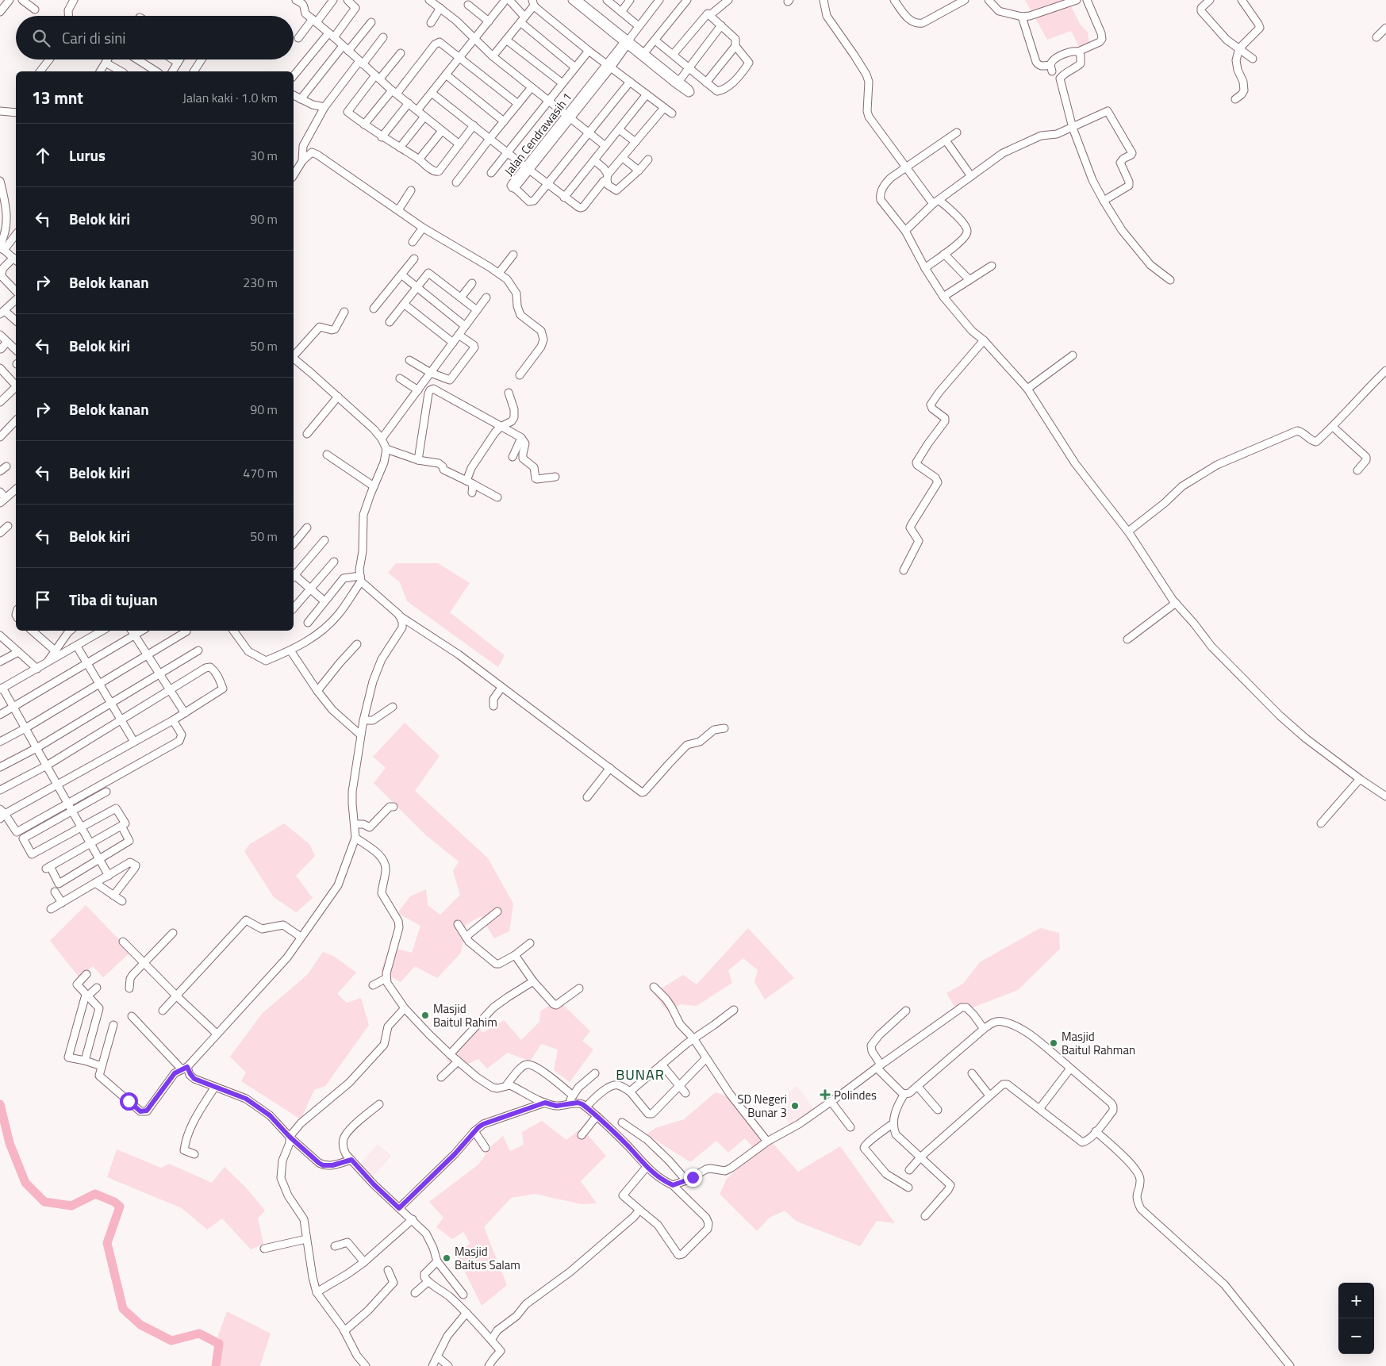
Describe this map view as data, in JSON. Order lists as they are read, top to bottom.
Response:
{
  "streets": {
    "street": ["Jalan Cendrawasih 1"]
  },
  "districts": ["BUNAR"],
  "places": {
    "other": [
      "Masjid Baitul Rahim",
      "Masjid Baitul Rahman",
      "SD Negeri Bunar 3",
      "Masjid Baitus Salam"
    ],
    "health": ["Polindes"]
  },
  "page": {
    "search": "Cari di sini",
    "heading": ["13 mnt", "Jalan kaki · 1.0 km"],
    "list": [
      ["Lurus", "30 m"],
      ["Belok kiri", "90 m"],
      ["Belok kanan", "230 m"],
      ["Belok kiri", "50 m"],
      ["Belok kanan", "90 m"],
      ["Belok kiri", "470 m"],
      ["Belok kiri", "50 m"],
      "Tiba di tujuan"
    ],
    "map_buttons": ["+", "−"]
  }
}
